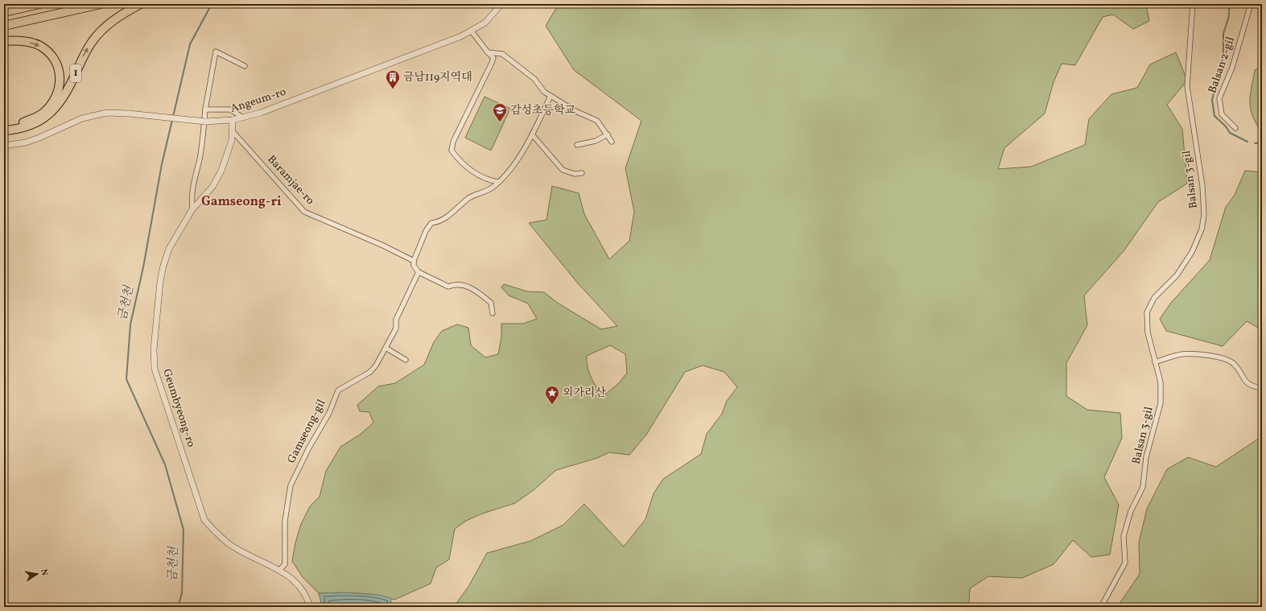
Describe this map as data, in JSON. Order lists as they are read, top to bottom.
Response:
{
  "streets": {
    "highway": ["1"],
    "street": [
      "Balsan 2-gil",
      "Angeum-ro",
      "Balsan 3-gil",
      "Baramjae-ro",
      "Geumbyeong-ro",
      "Gamseong-gil"
    ]
  },
  "crossings": [
    ["Angeum-ro", "Geumbyeong-ro"],
    ["Baramjae-ro", "Geumbyeong-ro"],
    ["Geumbyeong-ro", "Gamseong-gil"]
  ],
  "districts": ["Gamseong-ri"],
  "water": ["금천천"],
  "places": {
    "building": ["금남119지역대"],
    "school or university": ["감성초등학교"],
    "place": ["외가리산"]
  },
  "north": "right"
}
